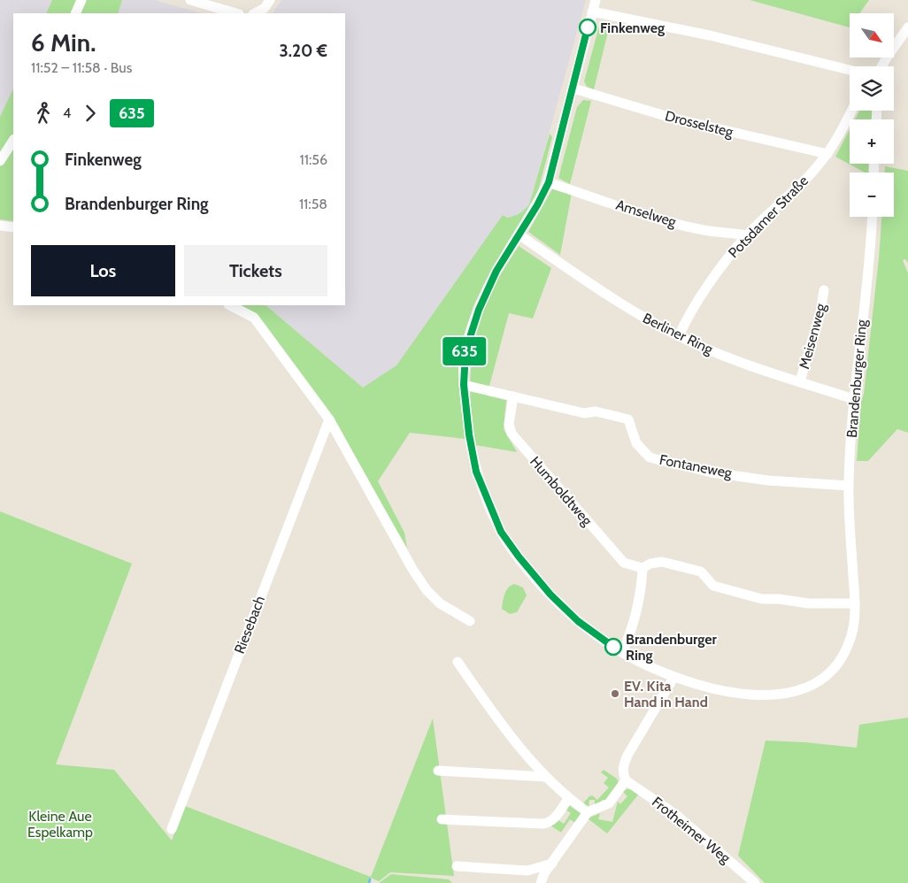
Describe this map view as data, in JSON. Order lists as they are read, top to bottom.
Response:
{
  "streets": {
    "street": [
      "Drosselsteg",
      "Amselweg",
      "Potsdamer Straße",
      "Berliner Ring",
      "Meisenweg",
      "Brandenburger Ring",
      "Fontaneweg",
      "Humboldtweg",
      "Riesebach",
      "Frotheimer Weg"
    ]
  },
  "crossings": [
    ["Drosselsteg", "Potsdamer Straße"],
    ["Drosselsteg", "Brandenburger Ring"],
    ["Amselweg", "Potsdamer Straße"],
    ["Amselweg", "Brandenburger Ring"],
    ["Potsdamer Straße", "Berliner Ring"],
    ["Berliner Ring", "Meisenweg"],
    ["Berliner Ring", "Brandenburger Ring"],
    ["Brandenburger Ring", "Fontaneweg"],
    ["Fontaneweg", "Humboldtweg"]
  ],
  "parks": ["Kleine Aue Espelkamp"],
  "places": ["Finkenweg", "Brandenburger Ring", "EV. Kita Hand in Hand"],
  "lines": ["bus line 635"],
  "north": "bottom right",
  "page": {
    "on_map": "635",
    "map_buttons": ["+", "−"],
    "heading": ["6 Min.", "11:52 – 11:58 · Bus", "3.20 €"],
    "legs": ["4", "635"],
    "list": [
      {
        "name": "Finkenweg",
        "value": "11:56"
      },
      {
        "name": "Brandenburger Ring",
        "value": "11:58"
      }
    ],
    "buttons": ["Los", "Tickets"]
  }
}
